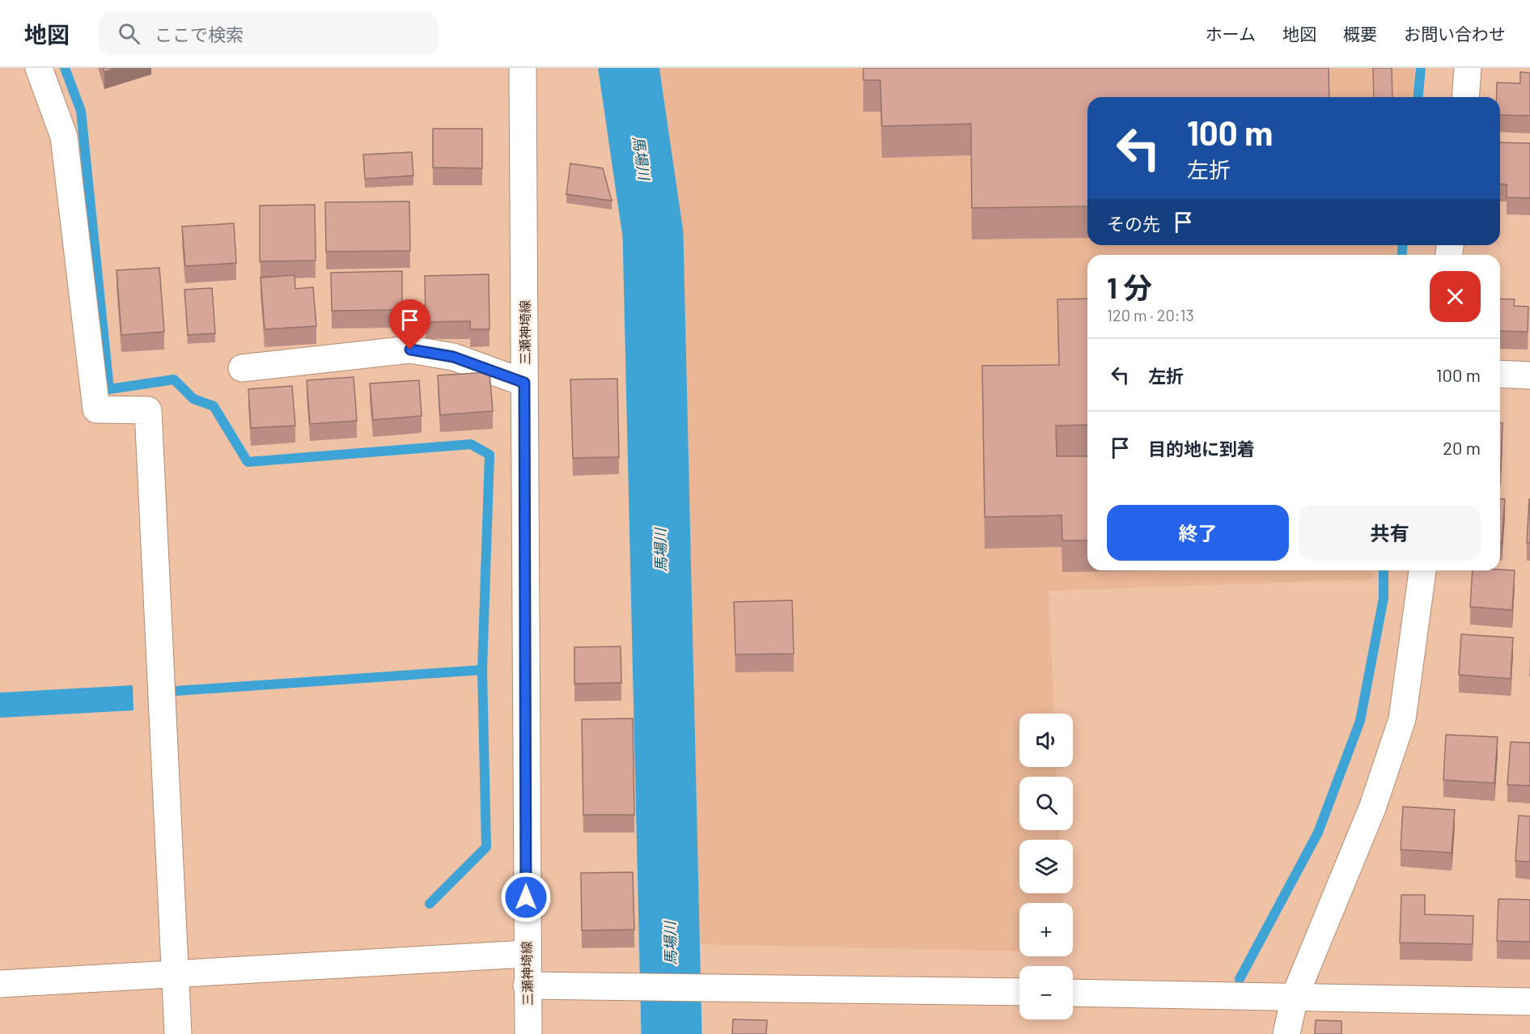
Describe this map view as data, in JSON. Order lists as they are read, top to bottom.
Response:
{
  "streets": {
    "street": ["三瀬神埼線"]
  },
  "water": ["馬場川"],
  "page": {
    "header": "地図",
    "search": "ここで検索",
    "nav": [
      "ホーム",
      "地図",
      "概要",
      "お問い合わせ"
    ],
    "turn": ["100 m", "左折"],
    "then": "その先",
    "heading": ["1 分", "120 m · 20:13"],
    "list": [
      {
        "name": "左折",
        "value": "100 m"
      },
      {
        "name": "目的地に到着",
        "value": "20 m"
      }
    ],
    "buttons": ["終了", "共有"],
    "map_buttons": ["+", "−"]
  }
}
